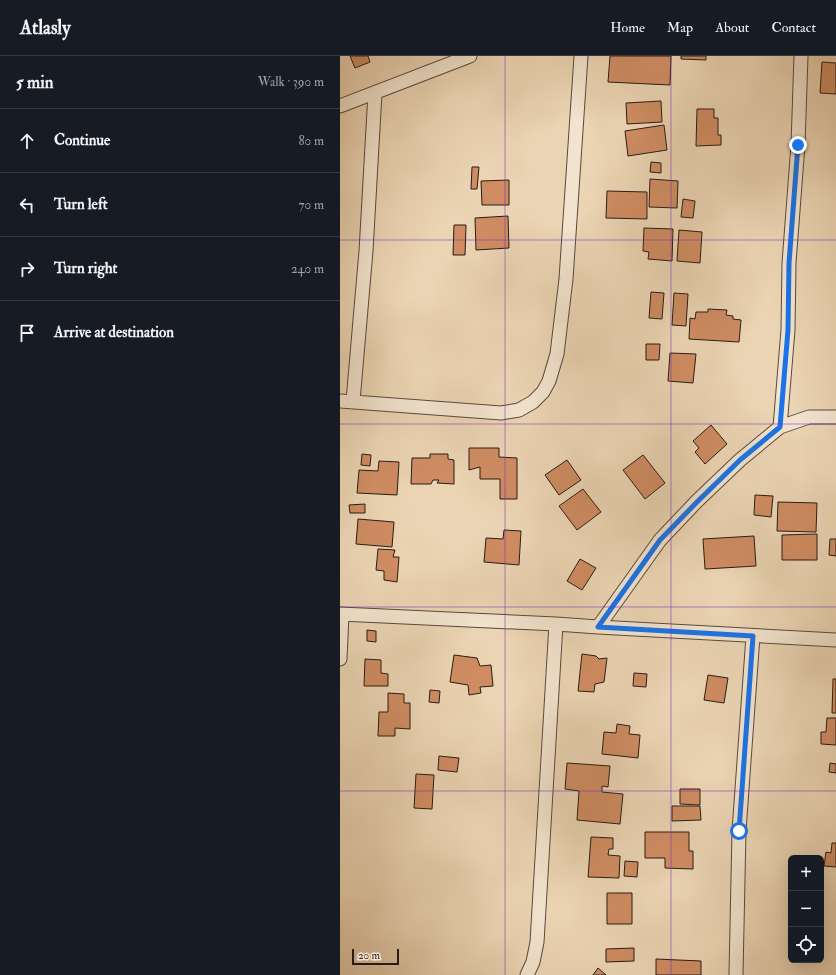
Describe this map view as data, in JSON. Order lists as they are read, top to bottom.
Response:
{
  "scale_bar": "20 m",
  "page": {
    "header": "Atlasly",
    "nav": [
      "Home",
      "Map",
      "About",
      "Contact"
    ],
    "heading": ["5 min", "Walk · 390 m"],
    "list": [
      ["Continue", "80 m"],
      ["Turn left", "70 m"],
      ["Turn right", "240 m"],
      "Arrive at destination"
    ],
    "map_buttons": ["+", "−"],
    "scale": "20 m"
  }
}
